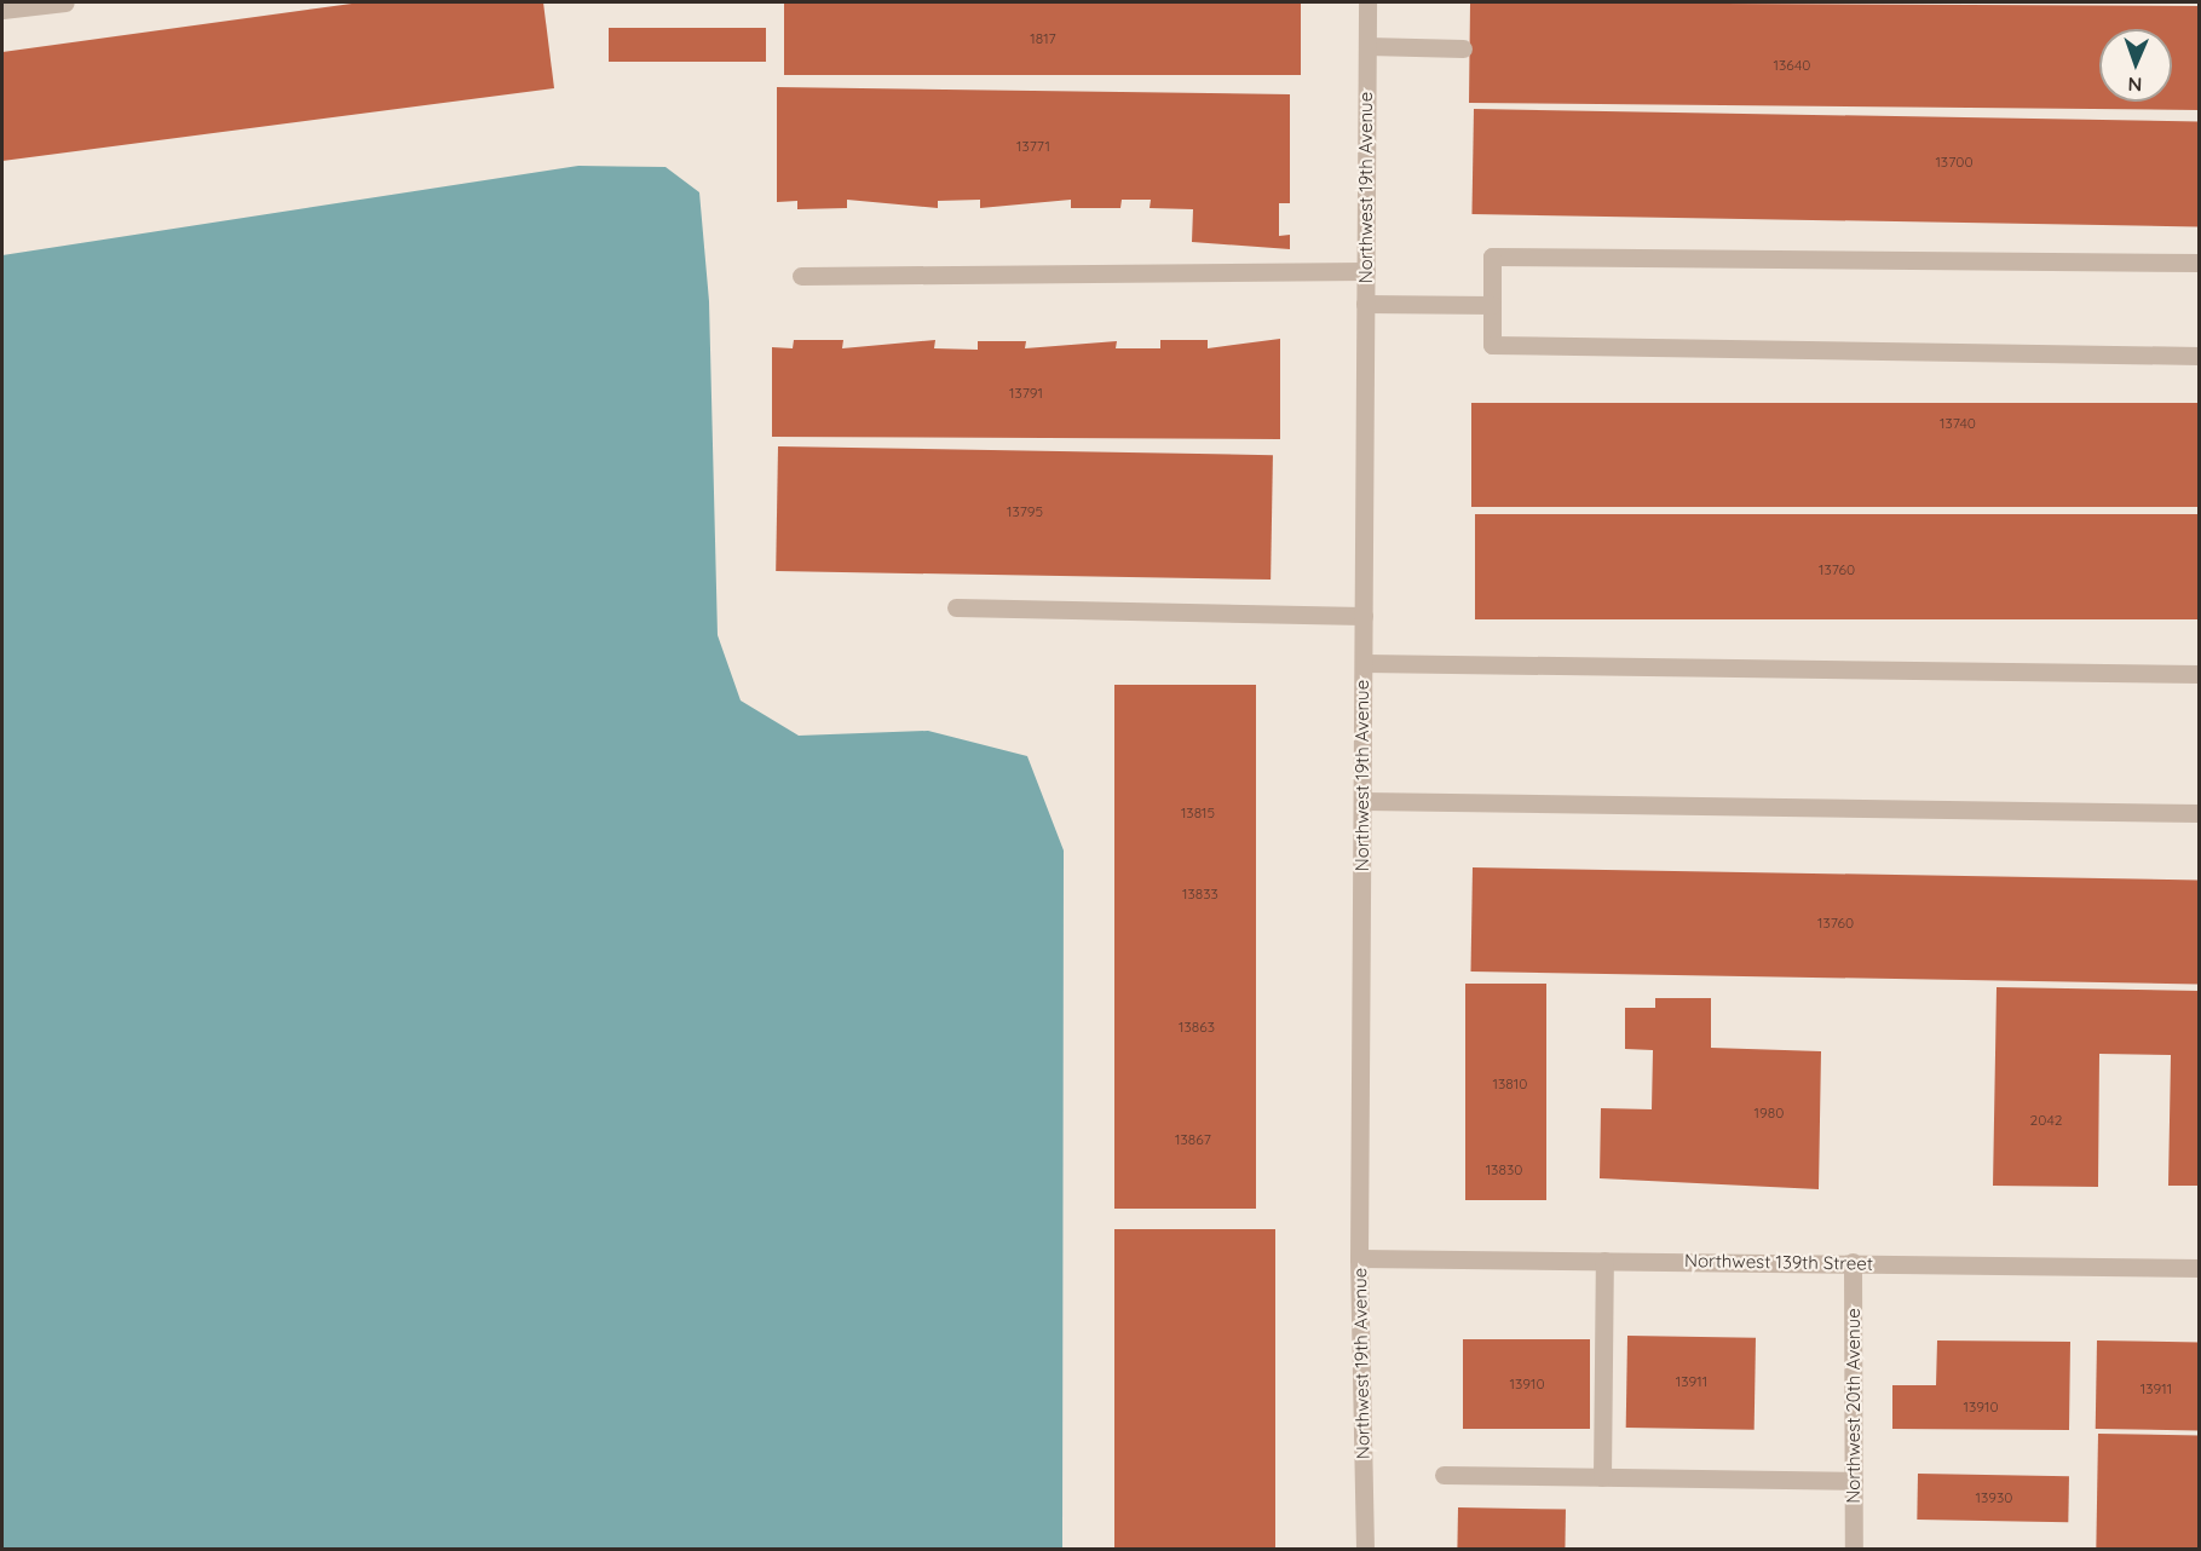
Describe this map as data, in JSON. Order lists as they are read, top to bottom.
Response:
{
  "streets": {
    "street": ["Northwest 19th Avenue", "Northwest 139th Street", "Northwest 20th Avenue"]
  },
  "crossings": [
    ["Northwest 19th Avenue", "Northwest 139th Street"],
    ["Northwest 139th Street", "Northwest 20th Avenue"]
  ],
  "house_numbers": [
    "1817",
    "13640",
    "13771",
    "13700",
    "13791",
    "13740",
    "13795",
    "13760",
    "13815",
    "13833",
    "13760",
    "13863",
    "13810",
    "1980",
    "2042",
    "13867",
    "13830",
    "13911",
    "13910",
    "13911",
    "13910",
    "13930"
  ],
  "north": "bottom"
}
